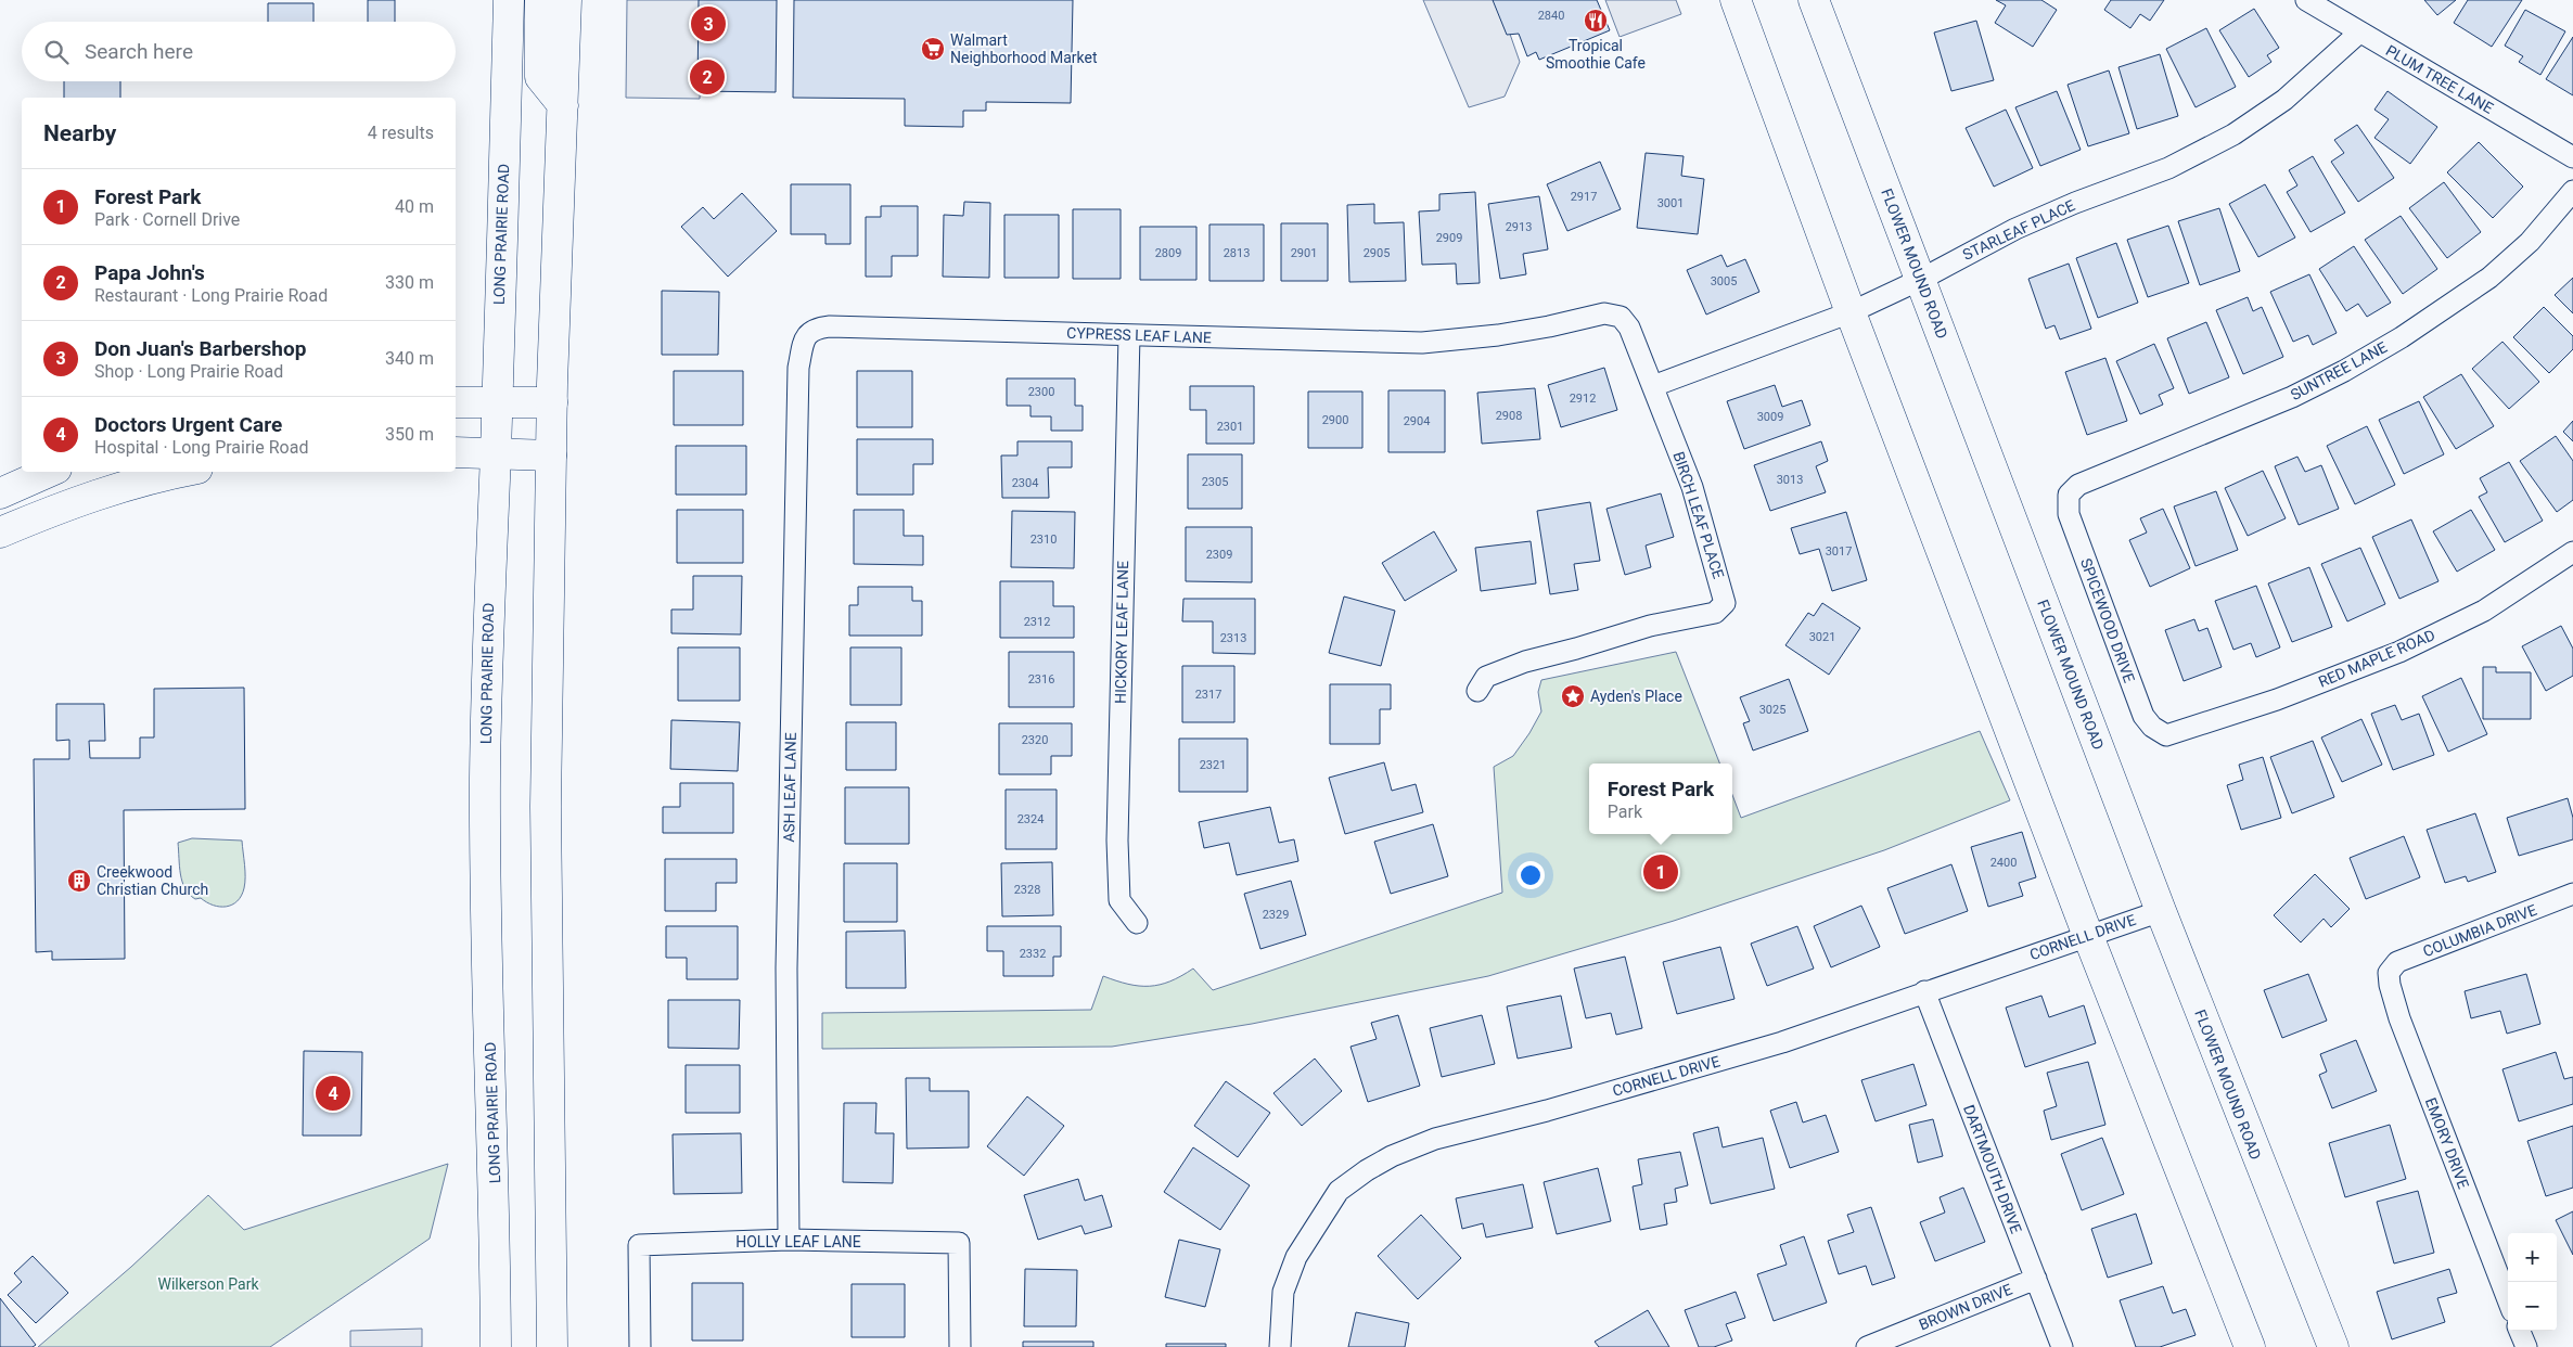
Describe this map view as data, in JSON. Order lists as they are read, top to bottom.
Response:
{
  "streets": {
    "main road": ["LONG PRAIRIE ROAD", "FLOWER MOUND ROAD"],
    "street": [
      "PLUM TREE LANE",
      "STARLEAF PLACE",
      "CYPRESS LEAF LANE",
      "SUNTREE LANE",
      "BIRCH LEAF PLACE",
      "SPICEWOOD DRIVE",
      "HICKORY LEAF LANE",
      "RED MAPLE ROAD",
      "ASH LEAF LANE",
      "COLUMBIA DRIVE",
      "CORNELL DRIVE",
      "EMORY DRIVE",
      "DARTMOUTH DRIVE",
      "HOLLY LEAF LANE",
      "BROWN DRIVE"
    ]
  },
  "crossings": [
    ["PLUM TREE LANE", "STARLEAF PLACE"],
    ["STARLEAF PLACE", "FLOWER MOUND ROAD"],
    ["STARLEAF PLACE", "BIRCH LEAF PLACE"],
    ["FLOWER MOUND ROAD", "CORNELL DRIVE"],
    ["CYPRESS LEAF LANE", "BIRCH LEAF PLACE"],
    ["CYPRESS LEAF LANE", "HICKORY LEAF LANE"],
    ["CYPRESS LEAF LANE", "ASH LEAF LANE"],
    ["SUNTREE LANE", "SPICEWOOD DRIVE"],
    ["SPICEWOOD DRIVE", "RED MAPLE ROAD"],
    ["ASH LEAF LANE", "HOLLY LEAF LANE"],
    ["COLUMBIA DRIVE", "EMORY DRIVE"],
    ["CORNELL DRIVE", "DARTMOUTH DRIVE"],
    ["DARTMOUTH DRIVE", "BROWN DRIVE"]
  ],
  "parks": ["Wilkerson Park"],
  "places": {
    "restaurant": ["Tropical Smoothie Cafe"],
    "supermarket": ["Walmart Neighborhood Market"],
    "place": ["Ayden's Place"],
    "building": ["Creekwood Christian Church"]
  },
  "house_numbers": [
    "2840",
    "2917",
    "3001",
    "2913",
    "2909",
    "2809",
    "2813",
    "2901",
    "2905",
    "3005",
    "2300",
    "2912",
    "2908",
    "3009",
    "2900",
    "2904",
    "2301",
    "3013",
    "2305",
    "2304",
    "2310",
    "3017",
    "2309",
    "2312",
    "3021",
    "2313",
    "2316",
    "2317",
    "3025",
    "2320",
    "2321",
    "2324",
    "2400",
    "2328",
    "2329",
    "2332"
  ],
  "page": {
    "pins": [
      "3",
      "2",
      "1",
      "4"
    ],
    "search": "Search here",
    "heading": ["Nearby", "4 results"],
    "list": [
      {
        "mark": "1",
        "name": "Forest Park",
        "note": "Park · Cornell Drive",
        "value": "40 m"
      },
      {
        "mark": "2",
        "name": "Papa John's",
        "note": "Restaurant · Long Prairie Road",
        "value": "330 m"
      },
      {
        "mark": "3",
        "name": "Don Juan's Barbershop",
        "note": "Shop · Long Prairie Road",
        "value": "340 m"
      },
      {
        "mark": "4",
        "name": "Doctors Urgent Care",
        "note": "Hospital · Long Prairie Road",
        "value": "350 m"
      }
    ],
    "popup": ["Forest Park", "Park"],
    "map_buttons": ["+", "−"]
  }
}
